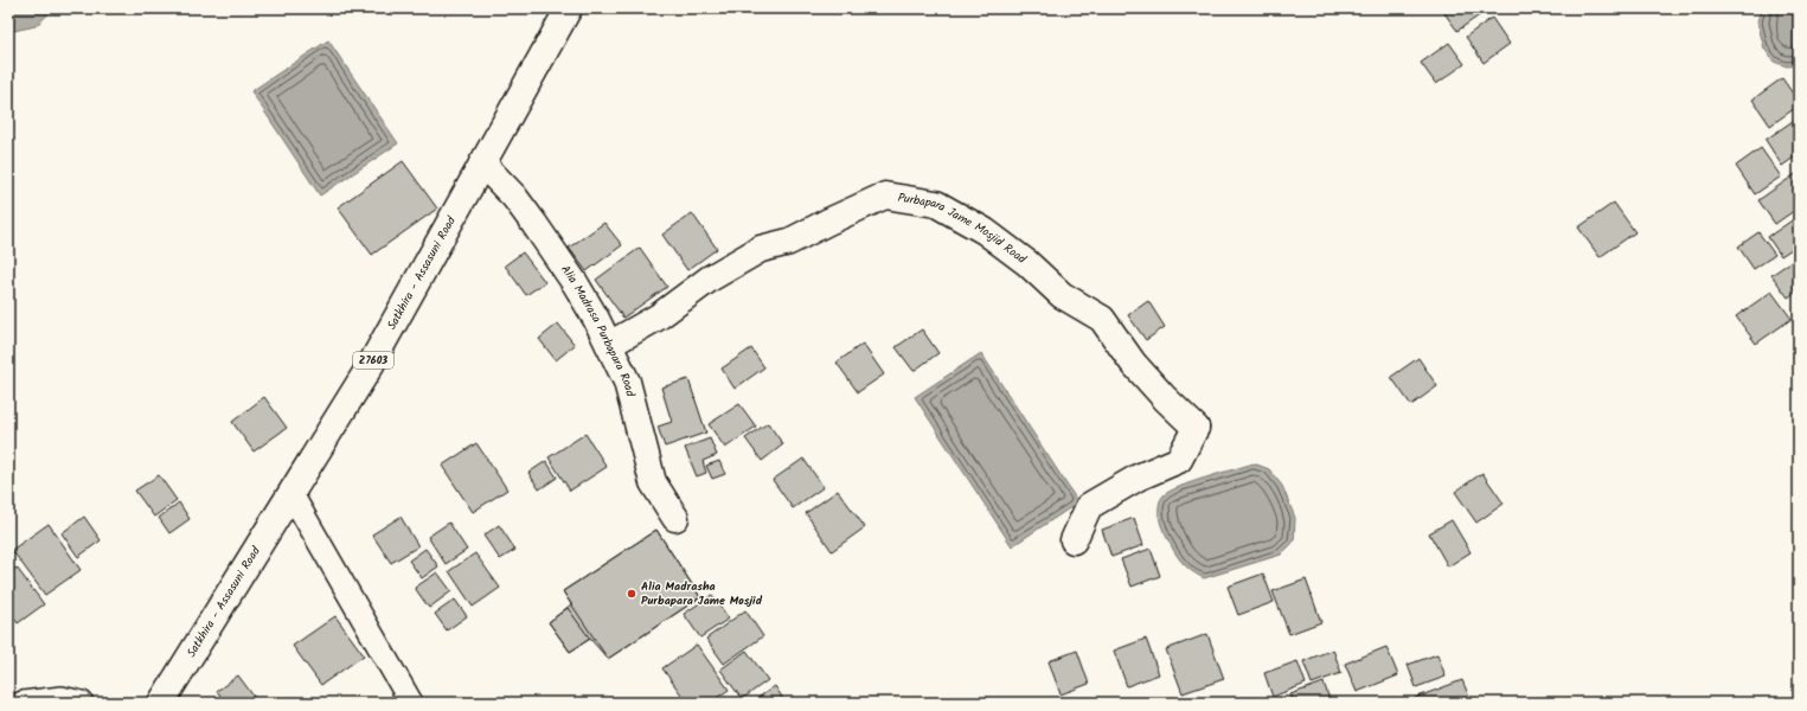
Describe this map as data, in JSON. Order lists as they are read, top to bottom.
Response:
{
  "streets": {
    "main road": [
      "Purbapara Jame Mosjid Road",
      "Satkhira - Assasuni Road",
      "Alia Madrasa Purbapara Road",
      "Z7603"
    ]
  },
  "crossings": [
    ["Purbapara Jame Mosjid Road", "Alia Madrasa Purbapara Road"],
    ["Satkhira - Assasuni Road", "Alia Madrasa Purbapara Road"]
  ],
  "places": ["Alia Madrasha Purbapara Jame Mosjid"]
}
